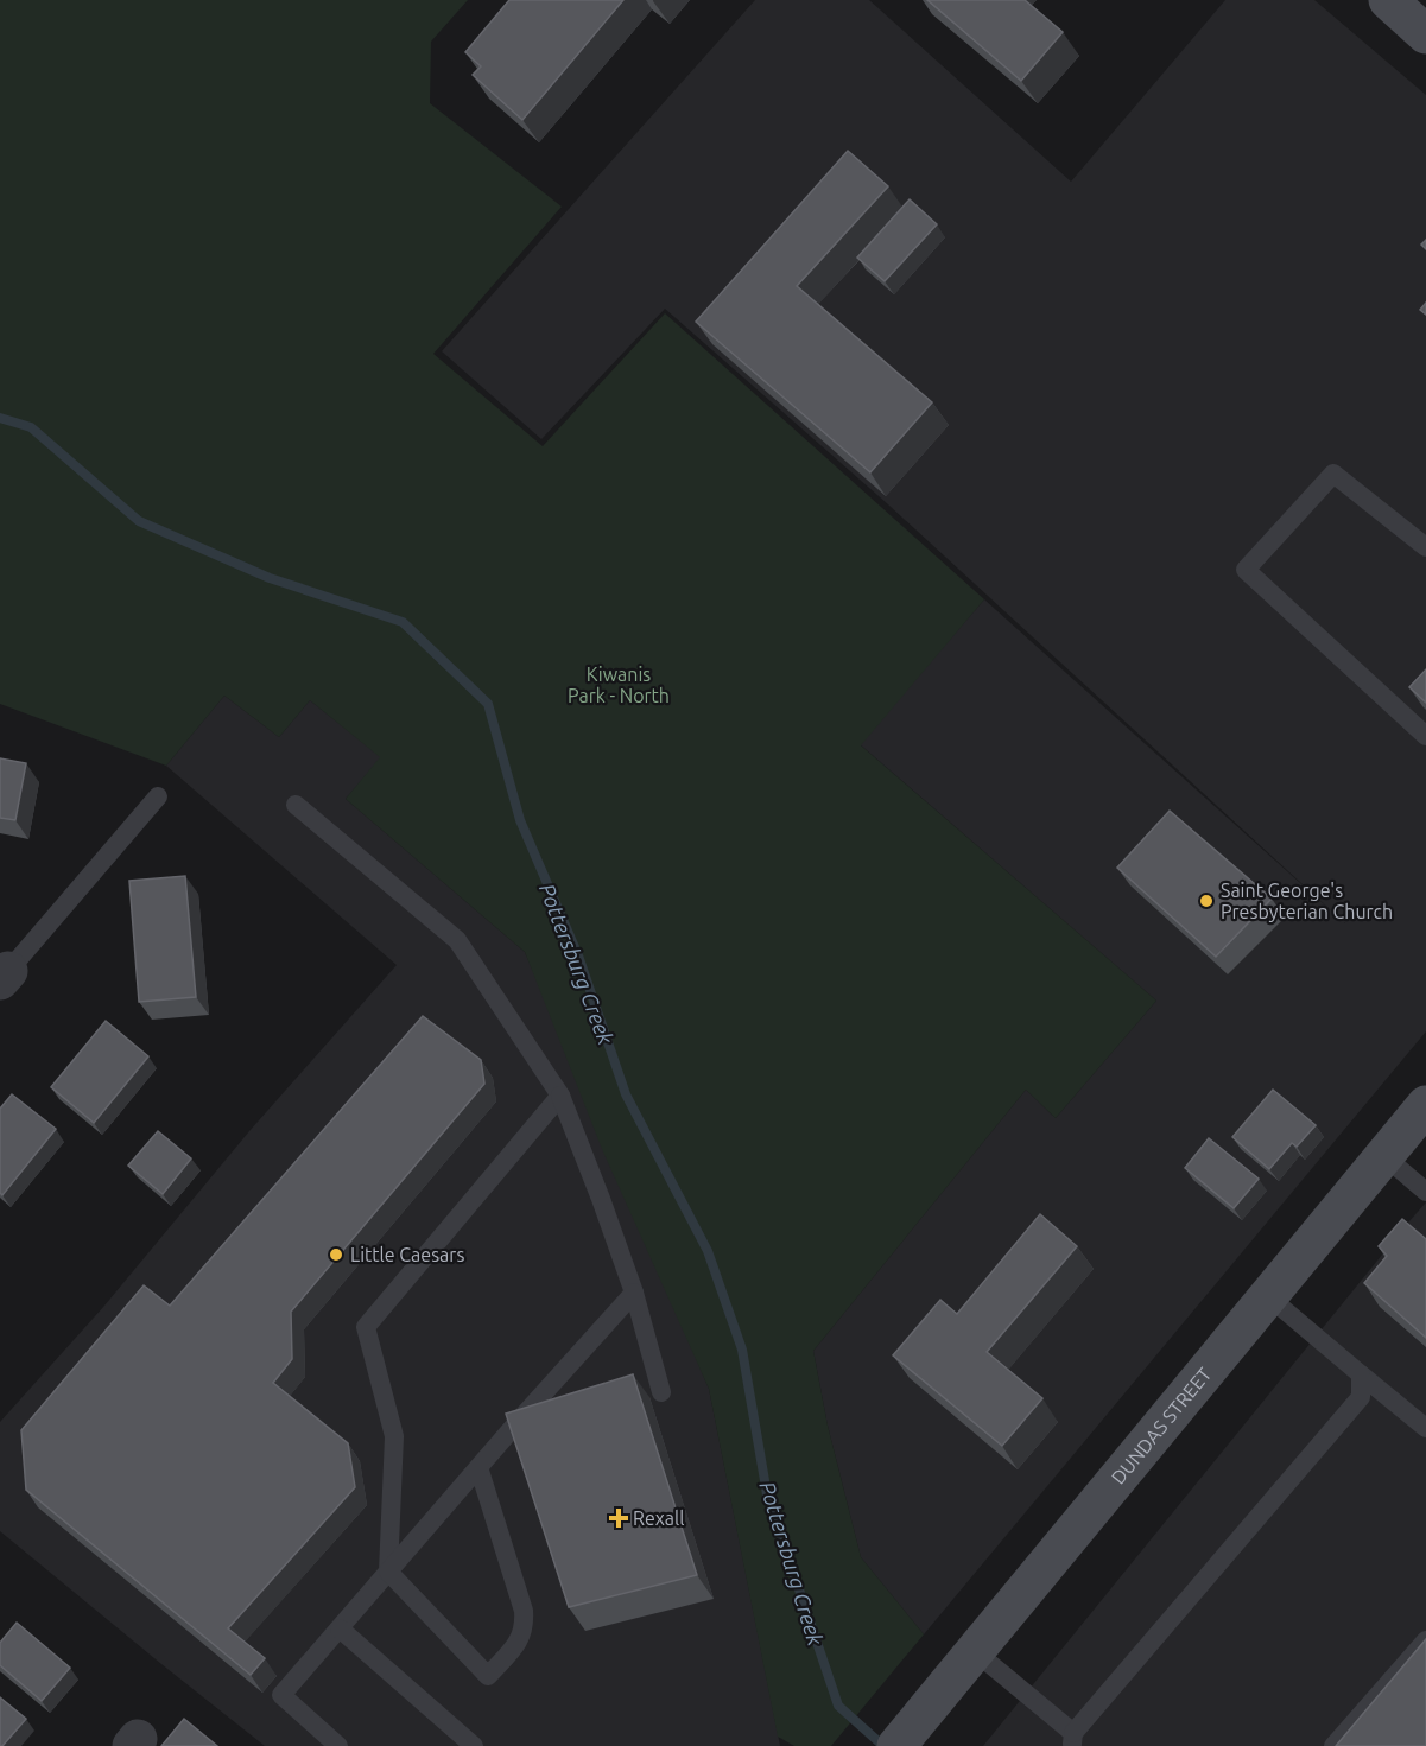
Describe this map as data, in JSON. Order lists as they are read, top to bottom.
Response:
{
  "streets": {
    "main road": ["DUNDAS STREET"]
  },
  "water": ["Pottersburg Creek"],
  "parks": ["Kiwanis Park - North"],
  "places": {
    "other": ["Saint George's Presbyterian Church", "Little Caesars"],
    "health": ["Rexall"]
  }
}
